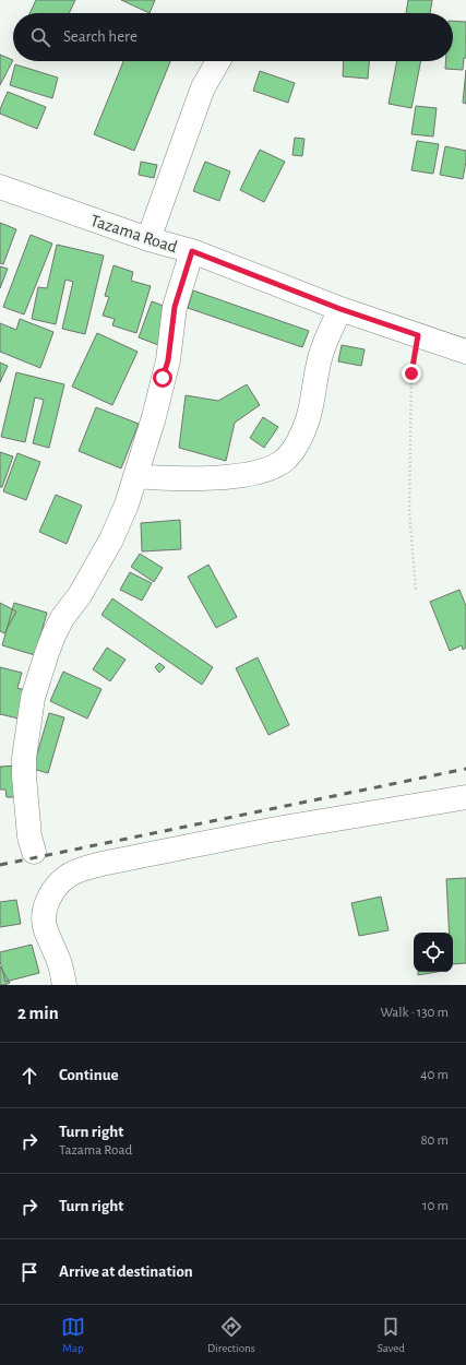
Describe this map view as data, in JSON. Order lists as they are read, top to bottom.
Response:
{
  "streets": {
    "street": ["Tazama Road"]
  },
  "page": {
    "search": "Search here",
    "heading": ["2 min", "Walk · 130 m"],
    "list": [
      ["Continue", "40 m"],
      ["Turn right", "Tazama Road", "80 m"],
      ["Turn right", "10 m"],
      "Arrive at destination"
    ],
    "nav": ["Map", "Directions", "Saved"]
  }
}
